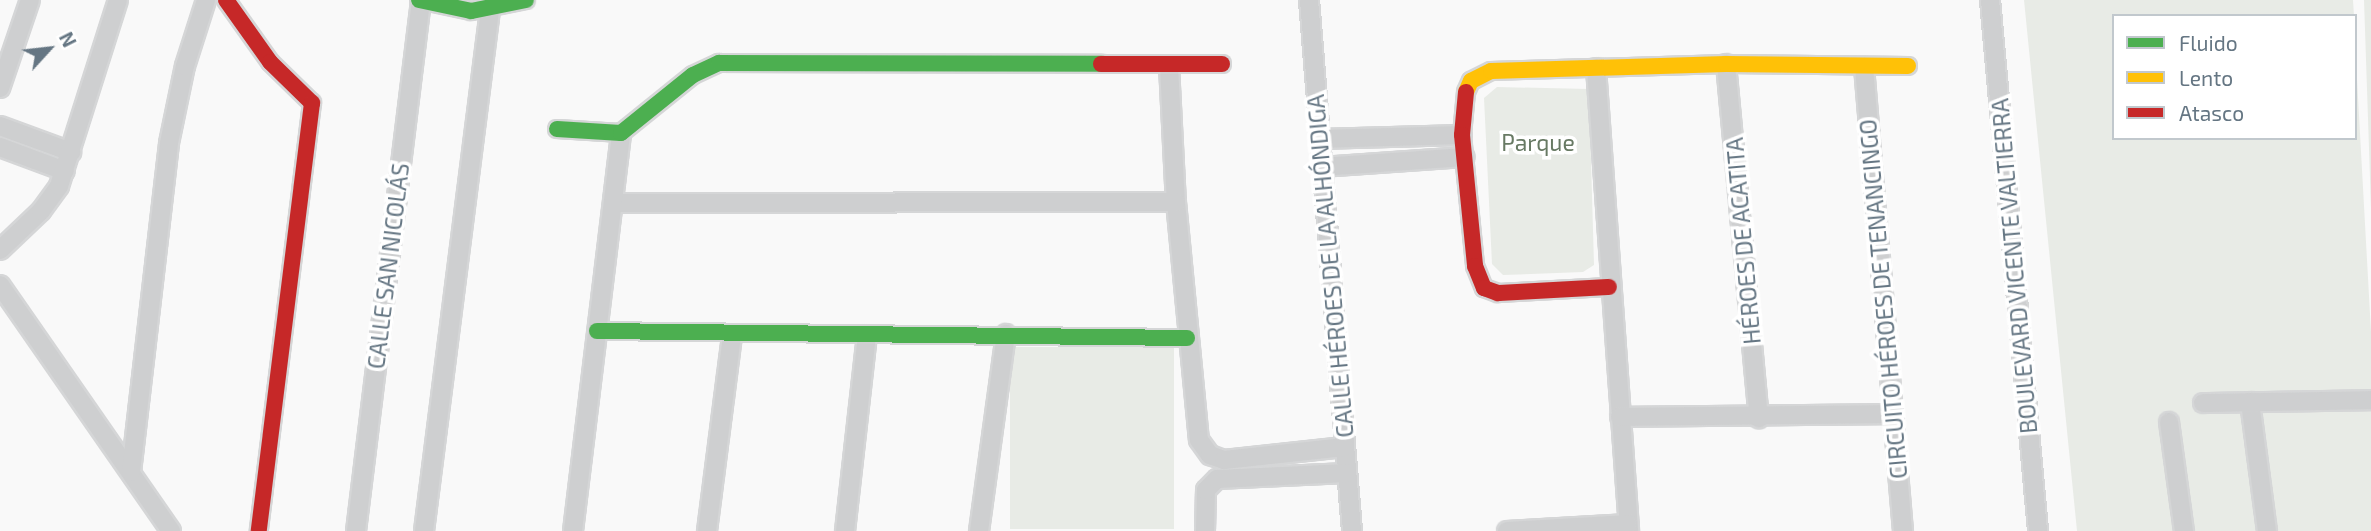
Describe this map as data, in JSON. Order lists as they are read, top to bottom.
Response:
{
  "streets": {
    "street": [
      "HÉROES DE ACATITA",
      "CALLE SAN NICOLÁS",
      "CALLE HÉROES DE LA ALHÓNDIGA",
      "BOULEVARD VICENTE VALTIERRA",
      "CIRCUITO HÉROES DE TENANCINGO"
    ]
  },
  "parks": ["Parque"],
  "legend": ["Fluido", "Lento", "Atasco"],
  "north": "top right"
}
